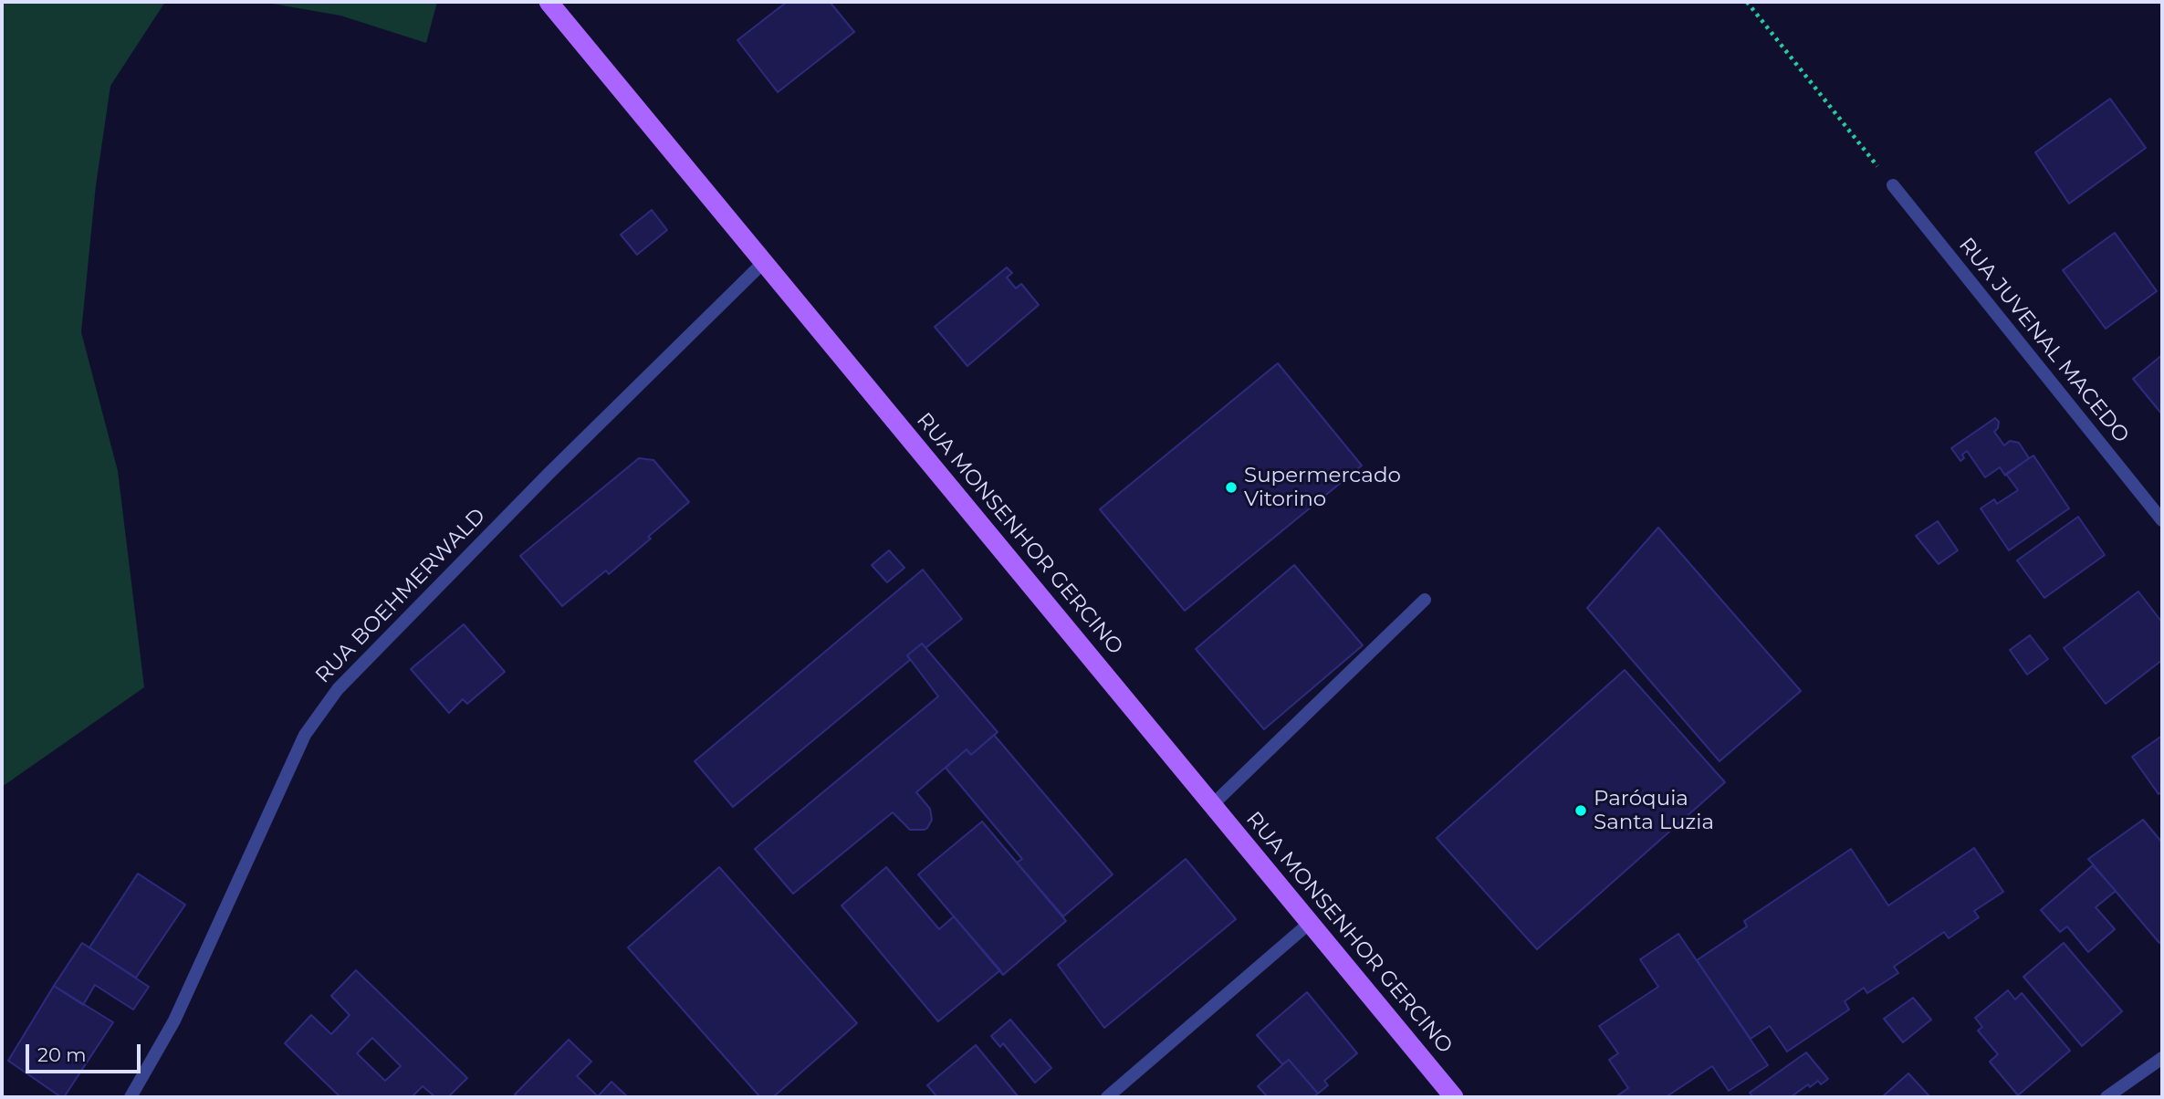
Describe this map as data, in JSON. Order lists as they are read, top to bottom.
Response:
{
  "streets": {
    "main road": ["RUA MONSENHOR GERCINO"],
    "street": ["RUA JUVENAL MACEDO", "RUA BOEHMERWALD"]
  },
  "crossings": [
    ["RUA MONSENHOR GERCINO", "RUA BOEHMERWALD"]
  ],
  "places": ["Supermercado Vitorino", "Paróquia Santa Luzia"],
  "scale_bar": "20 m"
}
